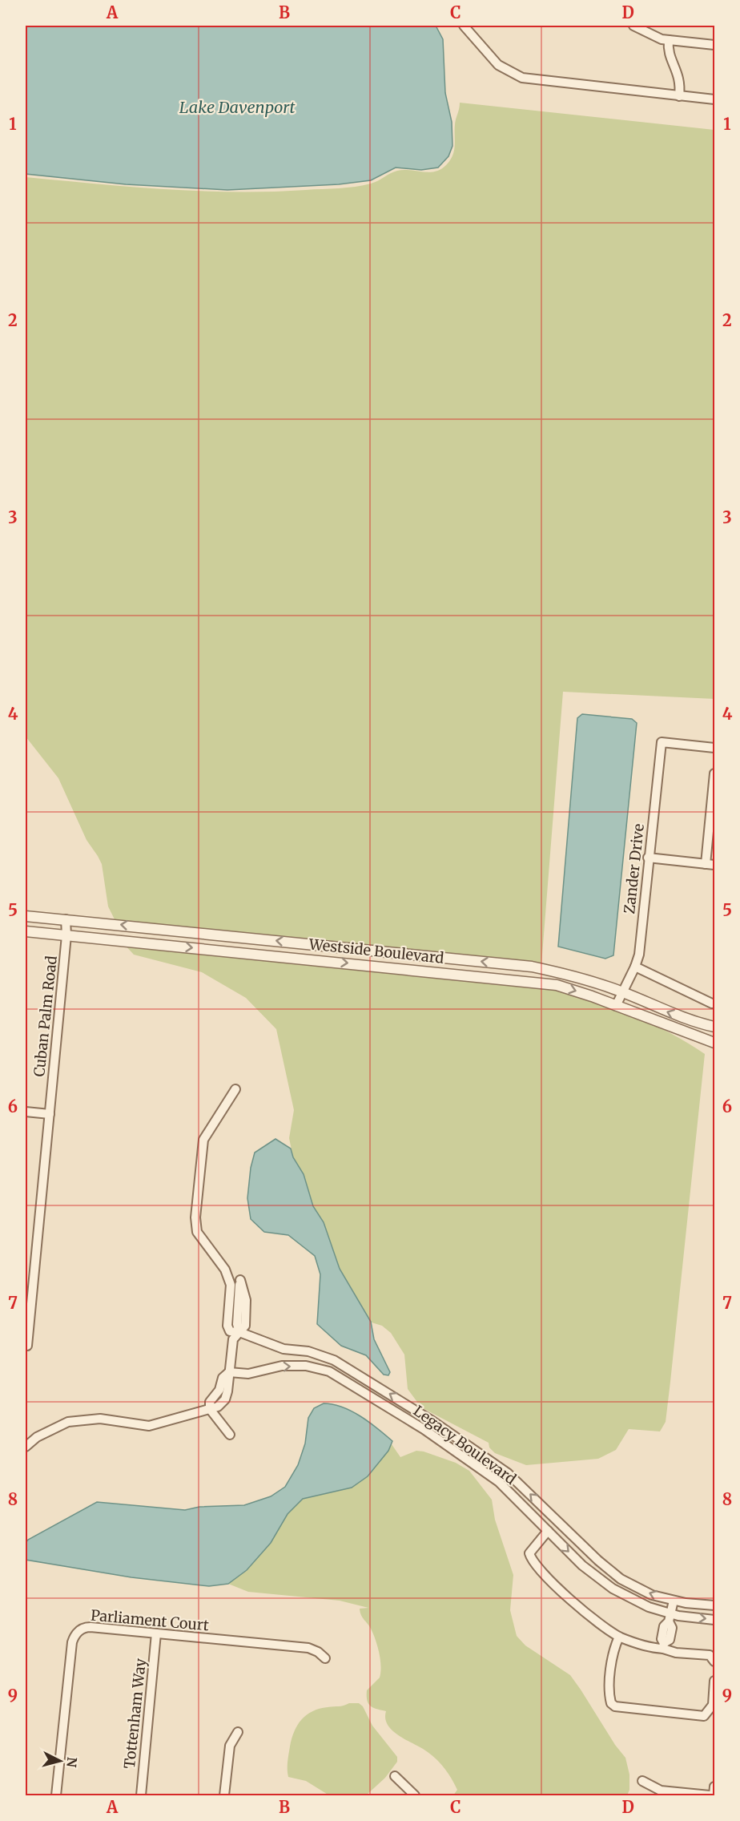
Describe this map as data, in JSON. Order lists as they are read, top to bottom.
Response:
{
  "streets": {
    "street": [
      "Zander Drive",
      "Westside Boulevard",
      "Cuban Palm Road",
      "Legacy Boulevard",
      "Parliament Court",
      "Tottenham Way"
    ]
  },
  "crossings": [
    ["Zander Drive", "Westside Boulevard"],
    ["Westside Boulevard", "Cuban Palm Road"],
    ["Parliament Court", "Tottenham Way"]
  ],
  "water": ["Lake Davenport"],
  "north": "right",
  "grid": {
    "columns": [
      "A",
      "B",
      "C",
      "D"
    ],
    "rows": [
      "1",
      "2",
      "3",
      "4",
      "5",
      "6",
      "7",
      "8",
      "9"
    ]
  }
}
